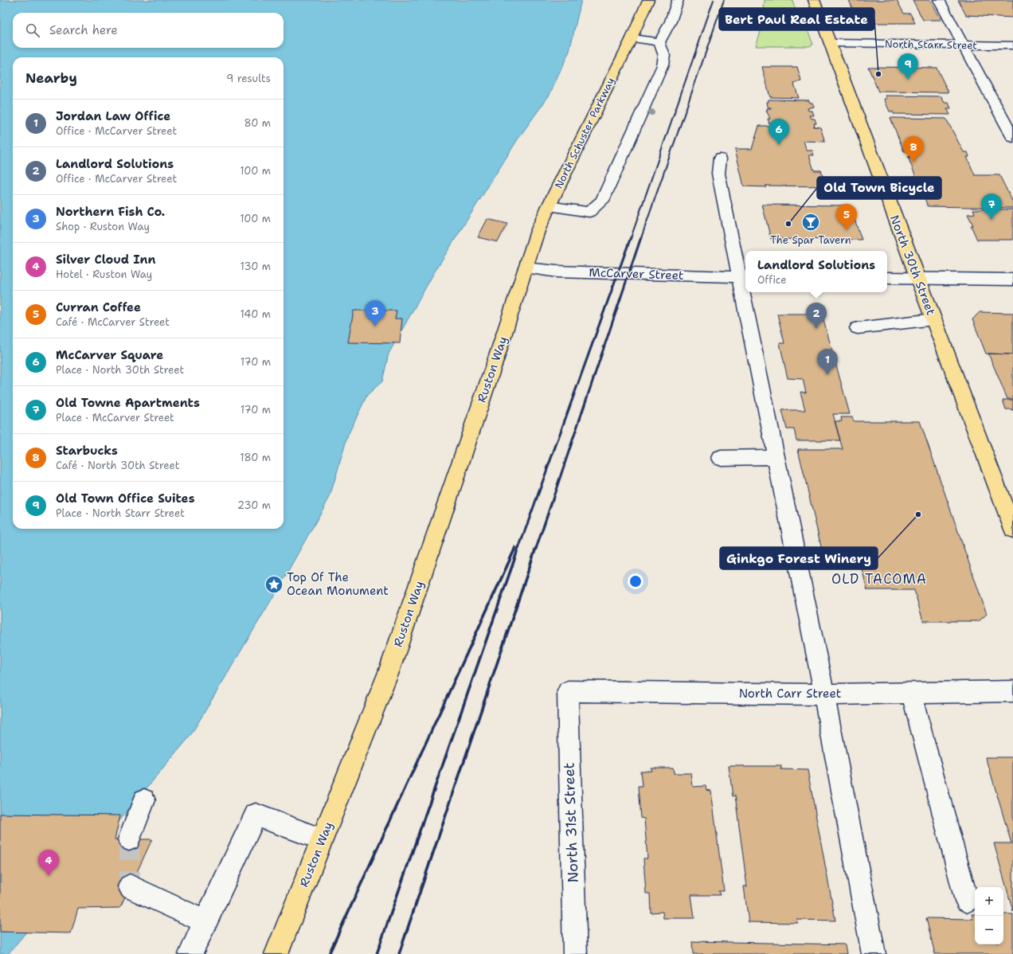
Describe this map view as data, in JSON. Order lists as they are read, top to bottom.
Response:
{
  "streets": {
    "main road": ["North Schuster Parkway", "North 30th Street", "Ruston Way"],
    "street": [
      "North Starr Street",
      "McCarver Street",
      "North Carr Street",
      "North 31st Street"
    ]
  },
  "crossings": [
    ["North Starr Street", "North 30th Street"],
    ["North Schuster Parkway", "McCarver Street"],
    ["North Schuster Parkway", "Ruston Way"],
    ["McCarver Street", "Ruston Way"],
    ["North Carr Street", "North 31st Street"]
  ],
  "districts": ["OLD TACOMA"],
  "places": {
    "other": ["Bert Paul Real Estate", "Old Town Bicycle", "Ginkgo Forest Winery"],
    "bar": ["The Spar Tavern"],
    "place": ["Top Of The Ocean Monument"]
  },
  "page": {
    "search": "Search here",
    "pins": [
      "9",
      "6",
      "8",
      "7",
      "5",
      "3",
      "2",
      "1",
      "4"
    ],
    "heading": ["Nearby", "9 results"],
    "list": [
      {
        "mark": "1",
        "name": "Jordan Law Office",
        "note": "Office · McCarver Street",
        "value": "80 m"
      },
      {
        "mark": "2",
        "name": "Landlord Solutions",
        "note": "Office · McCarver Street",
        "value": "100 m"
      },
      {
        "mark": "3",
        "name": "Northern Fish Co.",
        "note": "Shop · Ruston Way",
        "value": "100 m"
      },
      {
        "mark": "4",
        "name": "Silver Cloud Inn",
        "note": "Hotel · Ruston Way",
        "value": "130 m"
      },
      {
        "mark": "5",
        "name": "Curran Coffee",
        "note": "Café · McCarver Street",
        "value": "140 m"
      },
      {
        "mark": "6",
        "name": "McCarver Square",
        "note": "Place · North 30th Street",
        "value": "170 m"
      },
      {
        "mark": "7",
        "name": "Old Towne Apartments",
        "note": "Place · McCarver Street",
        "value": "170 m"
      },
      {
        "mark": "8",
        "name": "Starbucks",
        "note": "Café · North 30th Street",
        "value": "180 m"
      },
      {
        "mark": "9",
        "name": "Old Town Office Suites",
        "note": "Place · North Starr Street",
        "value": "230 m"
      }
    ],
    "popup": ["Landlord Solutions", "Office"],
    "map_buttons": ["+", "−"]
  }
}
